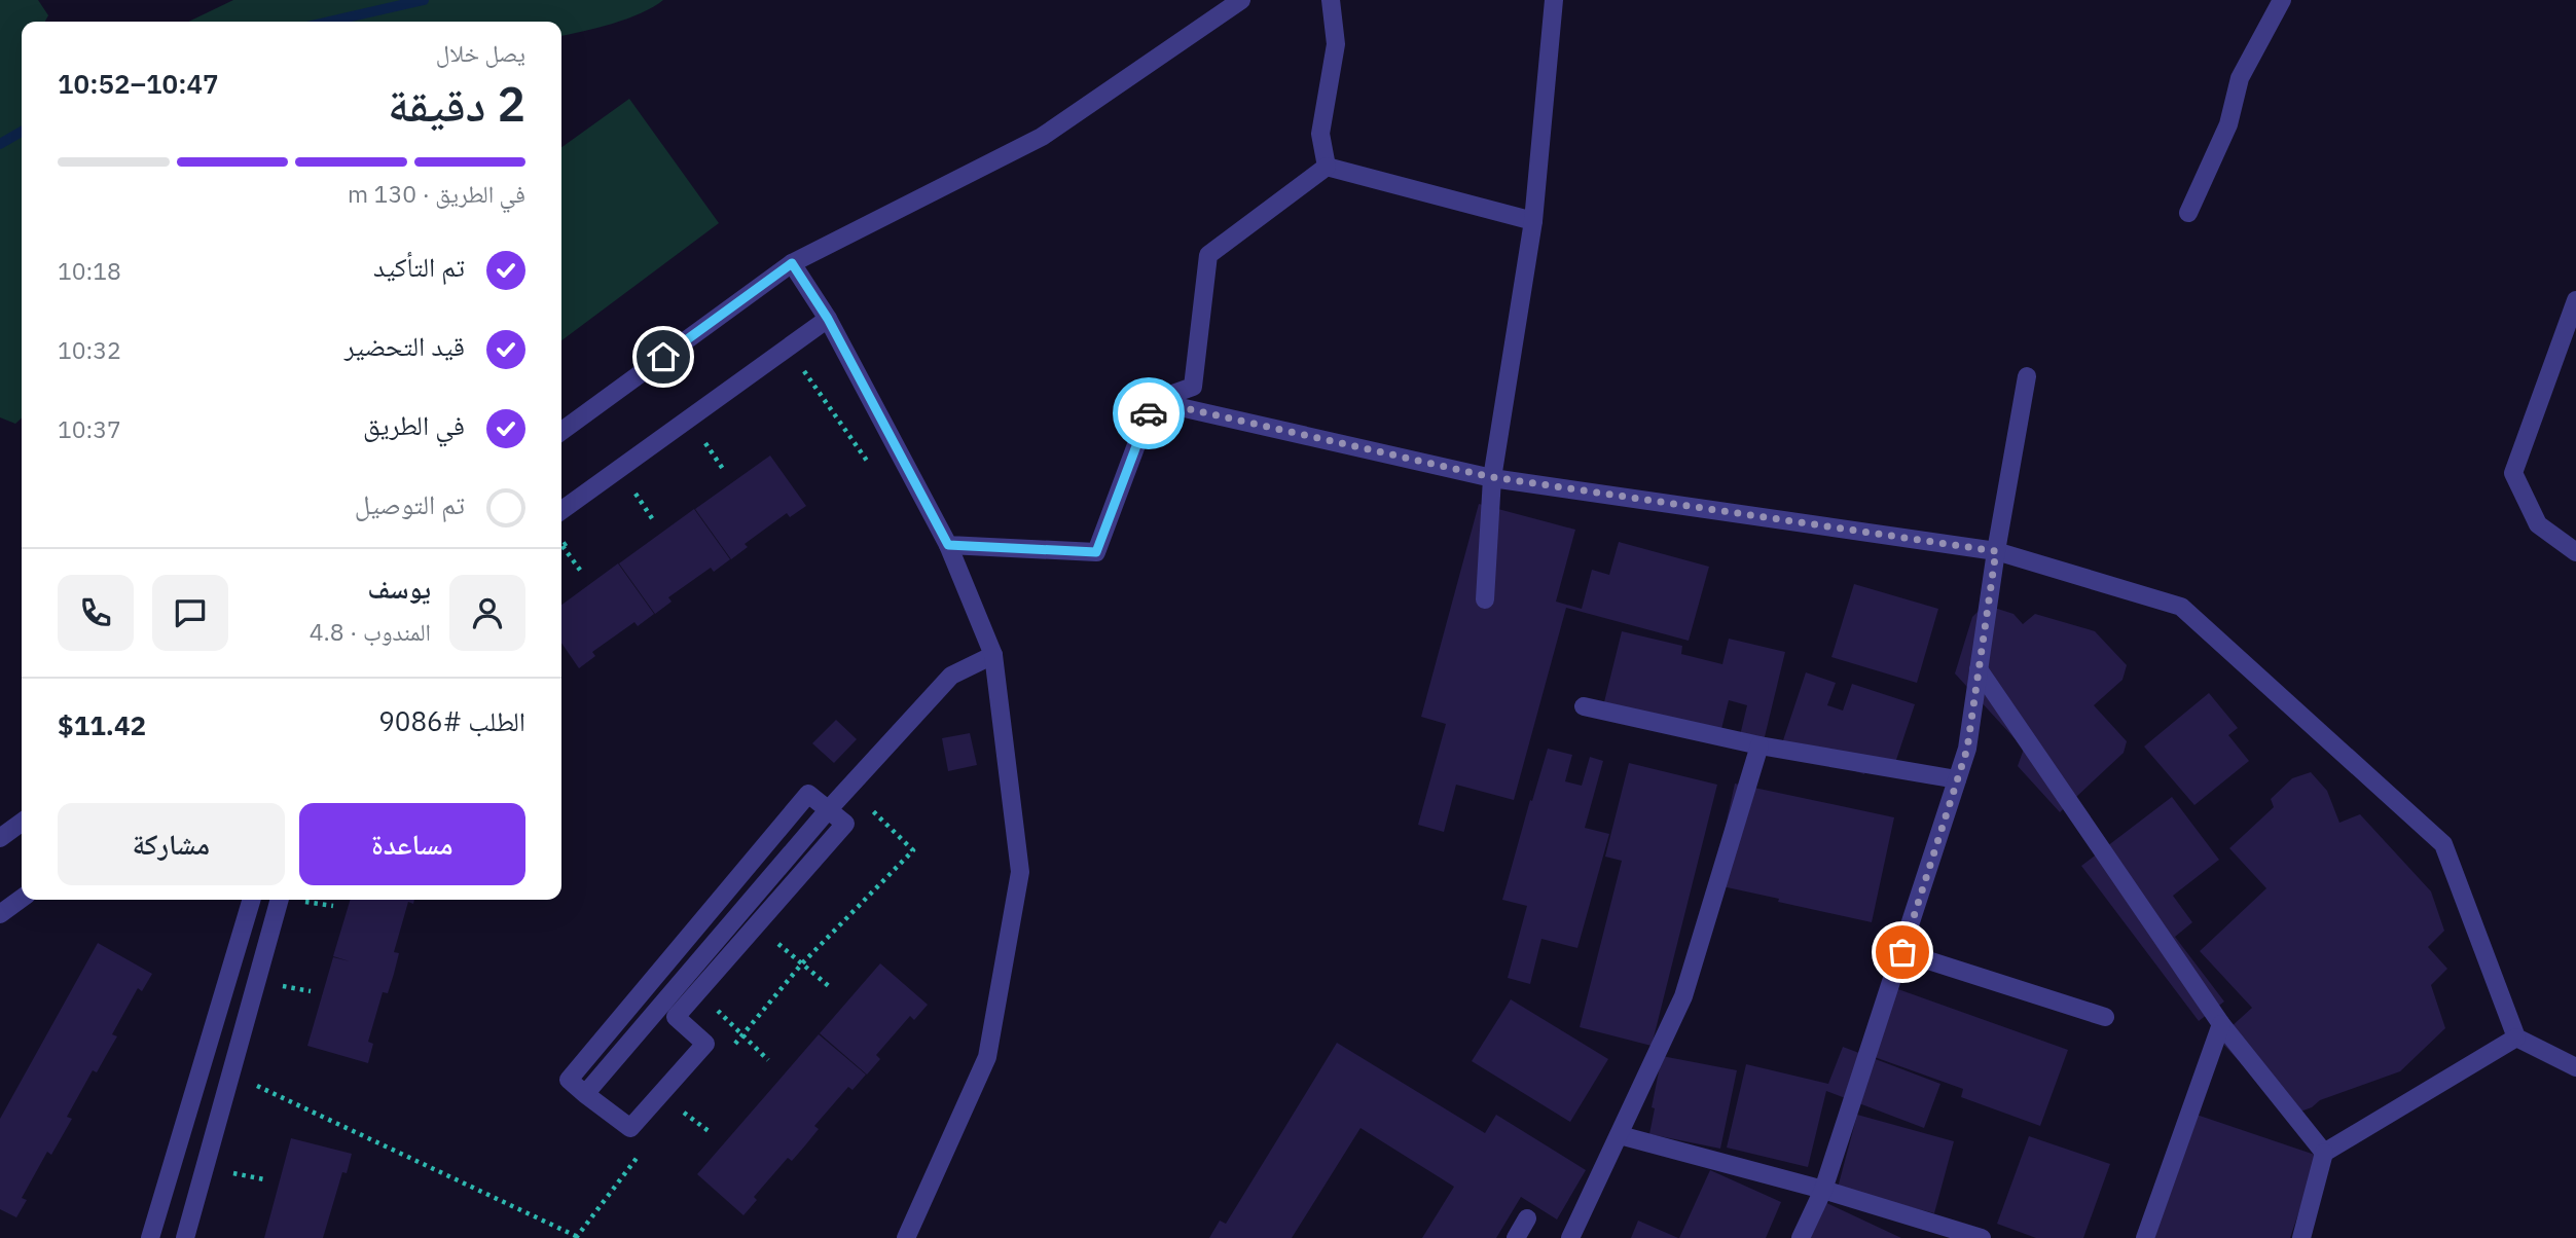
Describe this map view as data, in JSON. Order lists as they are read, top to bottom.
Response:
{
  "page": {
    "heading": ["2 دقيقة", "يصل خلال", "10:47–10:52"],
    "panel": [
      "يوسف",
      "المندوب · 4.8",
      "الطلب #9086",
      "$11.42"
    ],
    "bar": "في الطريق · 130 m",
    "list": [
      ["تم التأكيد", "10:18"],
      ["قيد التحضير", "10:32"],
      ["في الطريق", "10:37"],
      "تم التوصيل"
    ],
    "buttons": ["مساعدة", "مشاركة"]
  }
}
